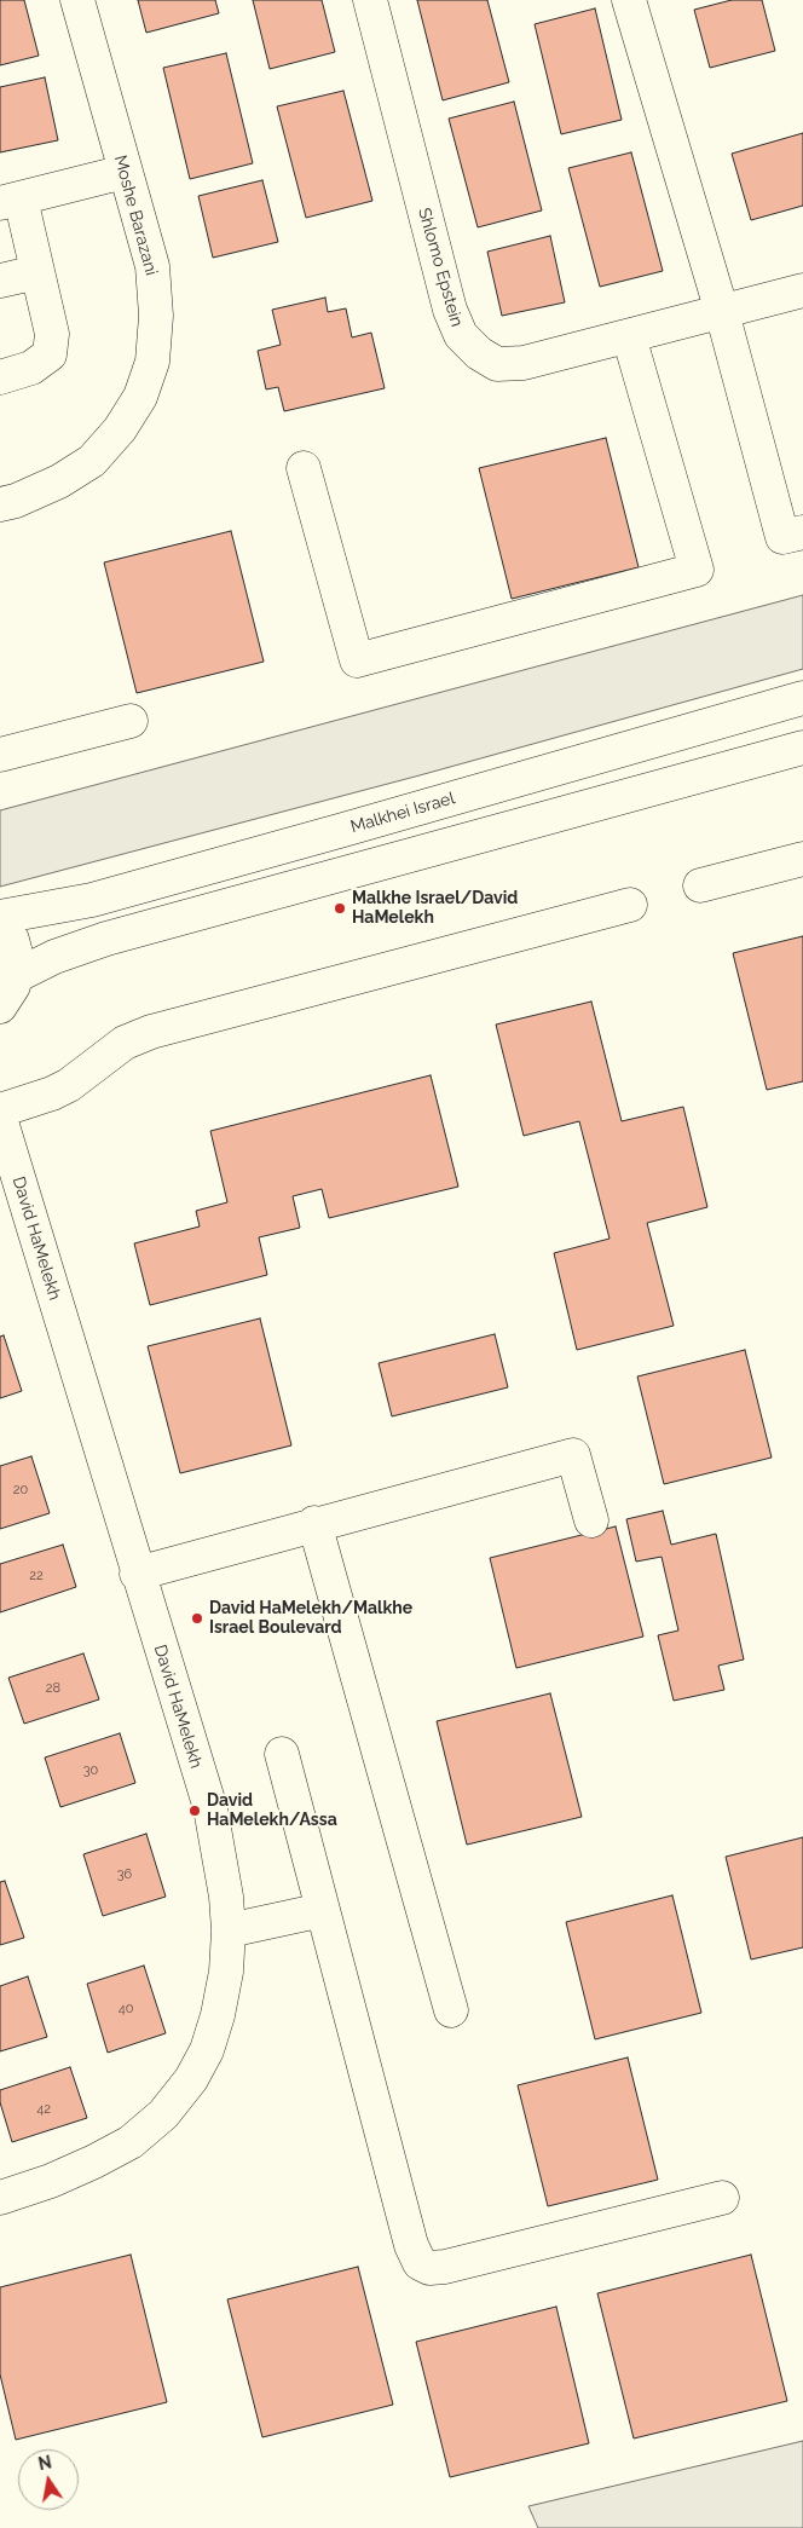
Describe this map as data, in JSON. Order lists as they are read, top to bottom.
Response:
{
  "streets": {
    "street": [
      "Moshe Barazani",
      "Shlomo Epstein",
      "Malkhei Israel",
      "David HaMelekh"
    ]
  },
  "places": ["Malkhe Israel/David HaMelekh", "David HaMelekh/Malkhe Israel Boulevard", "David HaMelekh/Assa"],
  "house_numbers": [
    "20",
    "22",
    "28",
    "30",
    "36",
    "40",
    "42"
  ],
  "north": "top"
}
